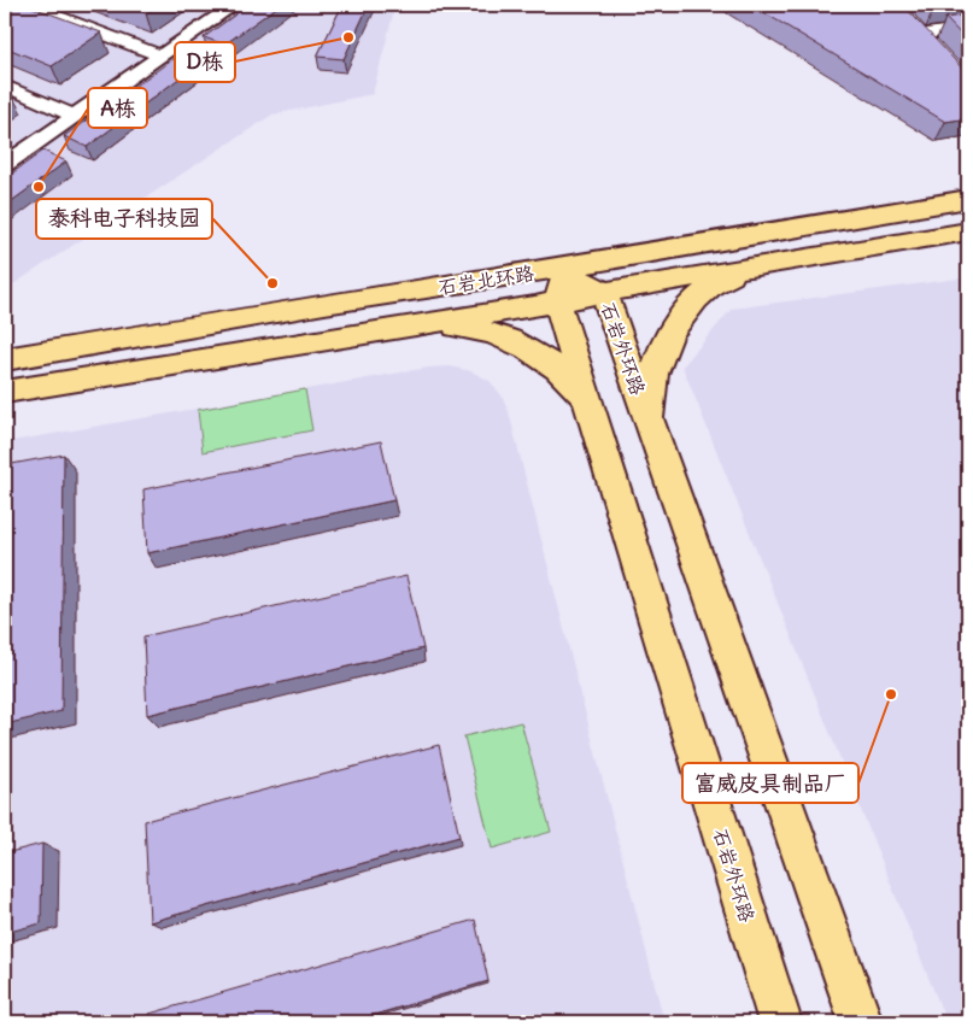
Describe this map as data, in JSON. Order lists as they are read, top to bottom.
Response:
{
  "streets": {
    "main road": ["石岩北环路", "石岩外环路"]
  },
  "crossings": [
    ["石岩北环路", "石岩外环路"]
  ],
  "places": [
    "D栋",
    "A栋",
    "泰科电子科技园",
    "富威皮具制品厂"
  ]
}
